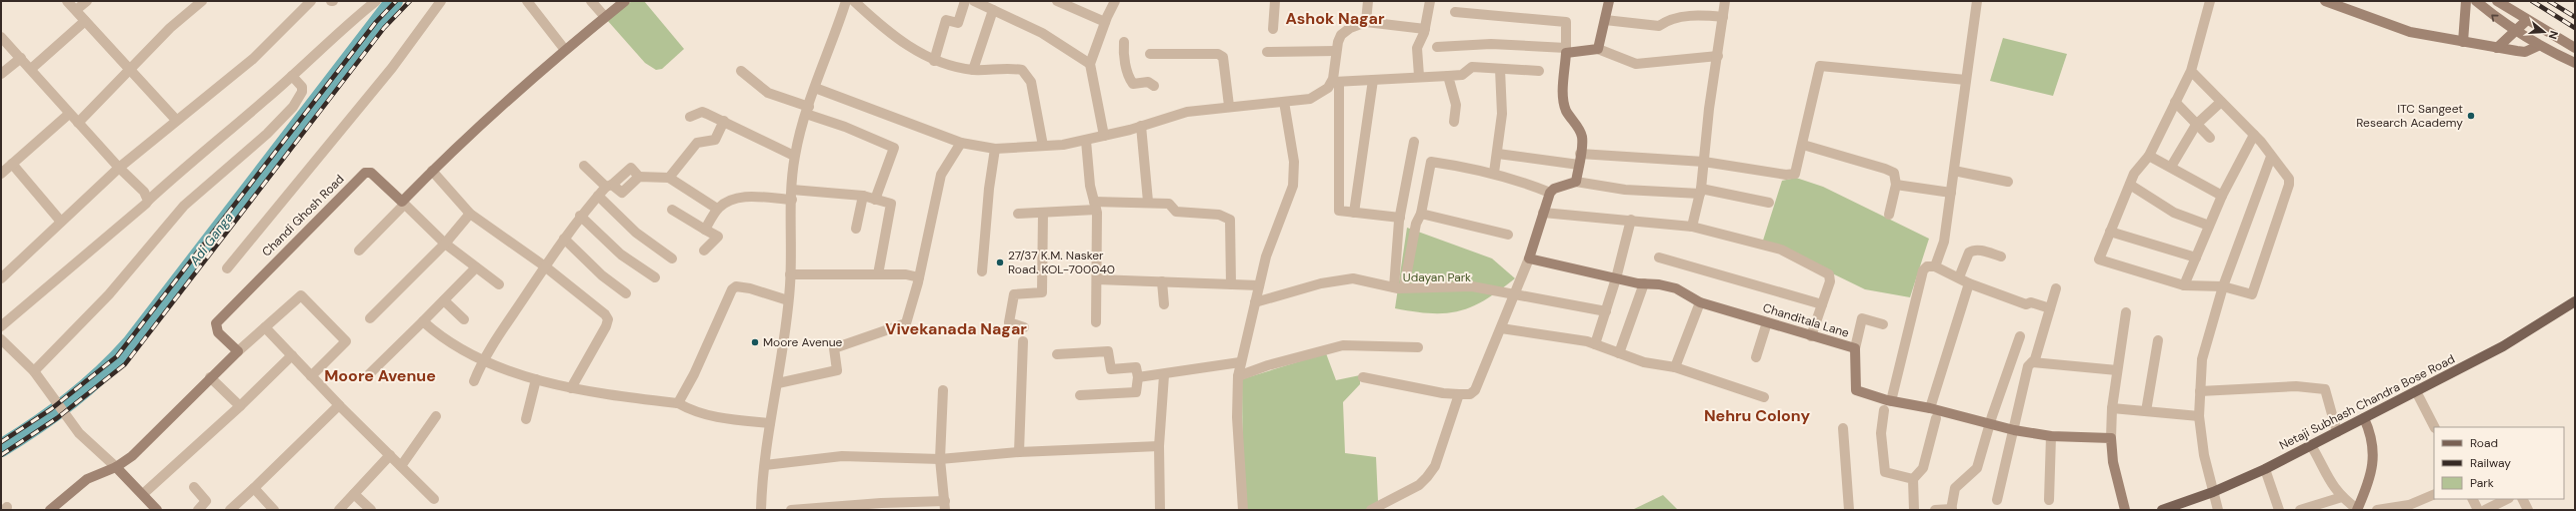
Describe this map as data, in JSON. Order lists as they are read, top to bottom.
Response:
{
  "streets": {
    "main road": ["Netaji Subhash Chandra Bose Road"],
    "street": ["Chandi Ghosh Road", "Chanditala Lane"]
  },
  "districts": [
    "Ashok Nagar",
    "Vivekanada Nagar",
    "Moore Avenue",
    "Nehru Colony"
  ],
  "water": ["Adi Ganga"],
  "parks": ["Udayan Park"],
  "places": ["ITC Sangeet Research Academy", "27/37 K.M. Nasker Road. KOL-700040", "Moore Avenue"],
  "legend": ["Road", "Railway", "Park"],
  "north": "right"
}
